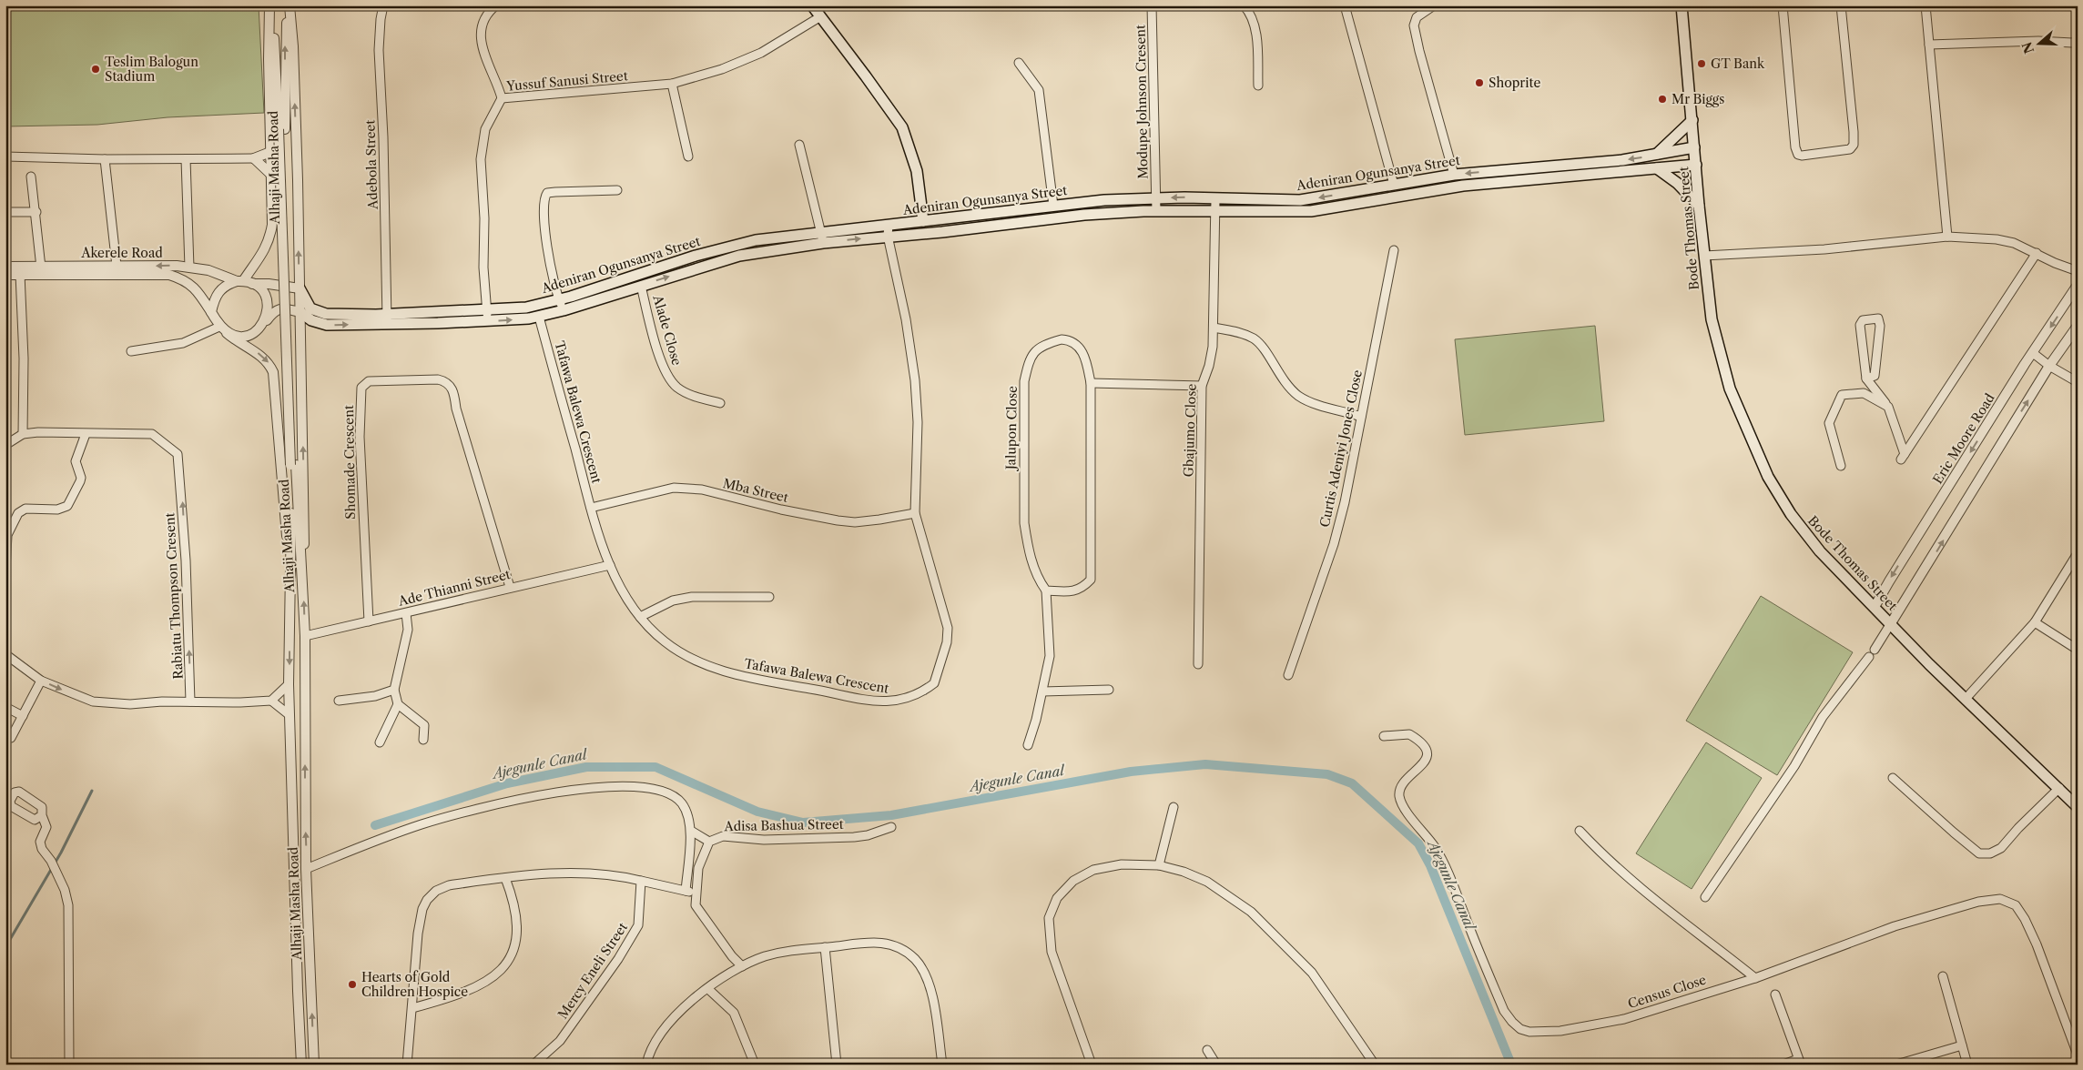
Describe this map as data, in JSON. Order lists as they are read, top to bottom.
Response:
{
  "streets": {
    "main road": ["Adeniran Ogunsanya Street", "Bode Thomas Street"],
    "street": [
      "Yussuf Sanusi Street",
      "Modupe Johnson Cresent",
      "Adebola Street",
      "Alhaji Masha Road",
      "Akerele Road",
      "Alade Close",
      "Tafawa Balewa Crescent",
      "Jalupon Close",
      "Gbajumo Close",
      "Eric Moore Road",
      "Curtis Adeniyi Jones Close",
      "Shomade Crescent",
      "Mba Street",
      "Ade Thianni Street",
      "Rabiatu Thompson Cresent",
      "Adisa Bashua Street",
      "Mercy Eneli Street",
      "Census Close"
    ]
  },
  "crossings": [
    ["Yussuf Sanusi Street", "Adeniran Ogunsanya Street"],
    ["Modupe Johnson Cresent", "Adeniran Ogunsanya Street"],
    ["Adebola Street", "Adeniran Ogunsanya Street"],
    ["Alhaji Masha Road", "Ade Thianni Street"],
    ["Adeniran Ogunsanya Street", "Bode Thomas Street"],
    ["Adeniran Ogunsanya Street", "Alade Close"],
    ["Adeniran Ogunsanya Street", "Tafawa Balewa Crescent"],
    ["Adeniran Ogunsanya Street", "Gbajumo Close"],
    ["Bode Thomas Street", "Eric Moore Road"],
    ["Tafawa Balewa Crescent", "Mba Street"],
    ["Tafawa Balewa Crescent", "Ade Thianni Street"],
    ["Shomade Crescent", "Ade Thianni Street"]
  ],
  "one_way": ["Rabiatu Thompson Cresent"],
  "water": ["Ajegunle Canal"],
  "places": [
    "GT Bank",
    "Teslim Balogun Stadium",
    "Shoprite",
    "Mr Biggs",
    "Hearts of Gold Children Hospice"
  ],
  "north": "left"
}
